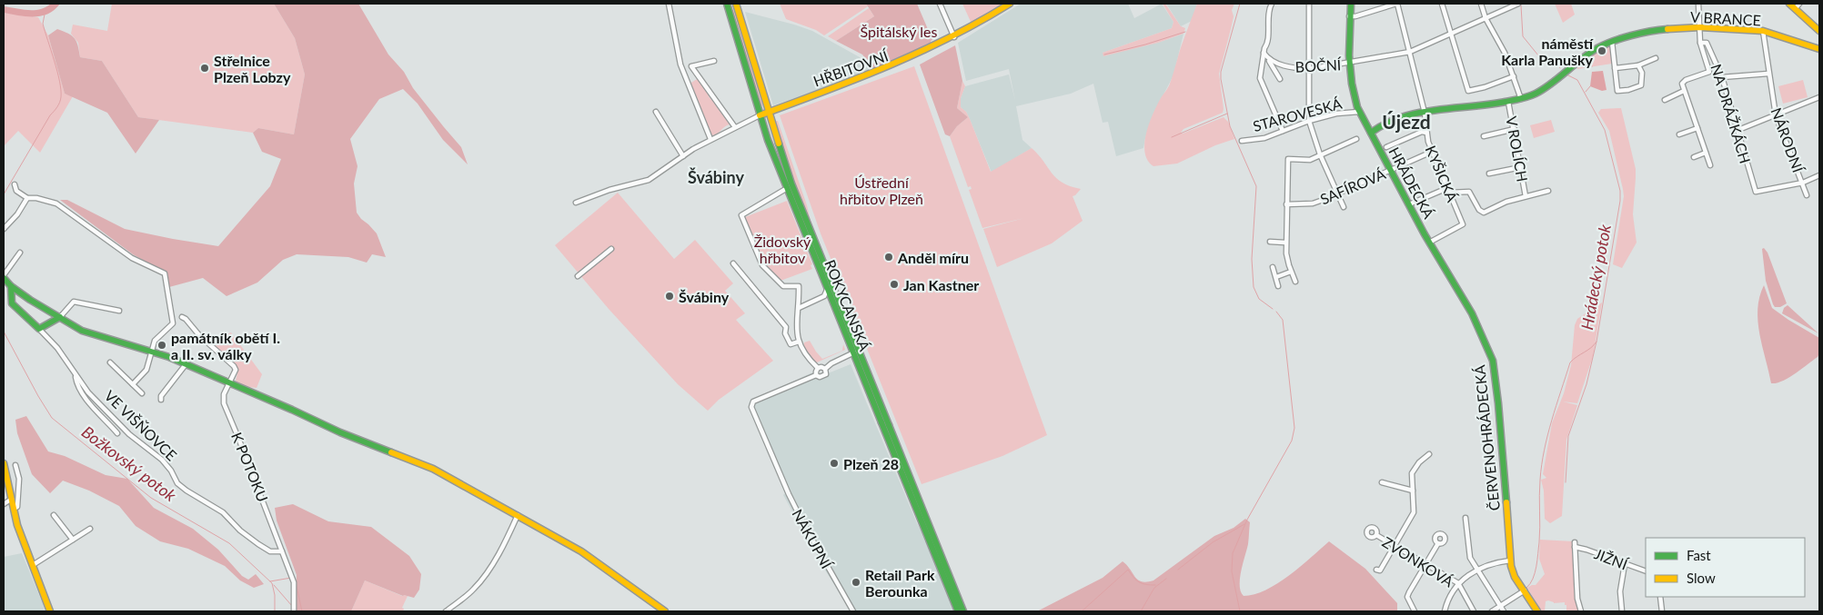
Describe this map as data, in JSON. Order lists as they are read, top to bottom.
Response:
{
  "streets": {
    "main road": [
      "V BRANCE",
      "HŘBITOVNÍ",
      "HRÁDECKÁ",
      "ROKYCANSKÁ",
      "VE VIŠŇOVCE",
      "ČERVENOHRÁDECKÁ"
    ],
    "street": [
      "BOČNÍ",
      "NA DRÁŽKÁCH",
      "STAROVESKÁ",
      "NÁRODNÍ",
      "V ROLÍCH",
      "KYŠICKÁ",
      "SAFÍROVÁ",
      "K POTOKU",
      "NÁKUPNÍ",
      "JIŽNÍ",
      "ZVONKOVÁ"
    ]
  },
  "crossings": [
    ["V BRANCE", "NÁRODNÍ"],
    ["BOČNÍ", "KYŠICKÁ"],
    ["BOČNÍ", "HRÁDECKÁ"],
    ["HŘBITOVNÍ", "ROKYCANSKÁ"],
    ["NA DRÁŽKÁCH", "NÁRODNÍ"],
    ["STAROVESKÁ", "HRÁDECKÁ"],
    ["V ROLÍCH", "KYŠICKÁ"],
    ["KYŠICKÁ", "HRÁDECKÁ"],
    ["KYŠICKÁ", "SAFÍROVÁ"],
    ["KYŠICKÁ", "ČERVENOHRÁDECKÁ"],
    ["HRÁDECKÁ", "SAFÍROVÁ"],
    ["HRÁDECKÁ", "ČERVENOHRÁDECKÁ"],
    ["VE VIŠŇOVCE", "K POTOKU"]
  ],
  "districts": ["Újezd", "Švábiny"],
  "water": ["Hrádecký potok", "Božkovský potok"],
  "parks": ["Špitálský les", "Ústřední hřbitov Plzeň", "Židovský hřbitov"],
  "places": [
    "náměstí Karla Panušky",
    "Střelnice Plzeň Lobzy",
    "Anděl míru",
    "Jan Kastner",
    "Švábiny",
    "památník obětí I. a II. sv. války",
    "Plzeň 28",
    "Retail Park Berounka"
  ],
  "legend": ["Fast", "Slow"]
}
